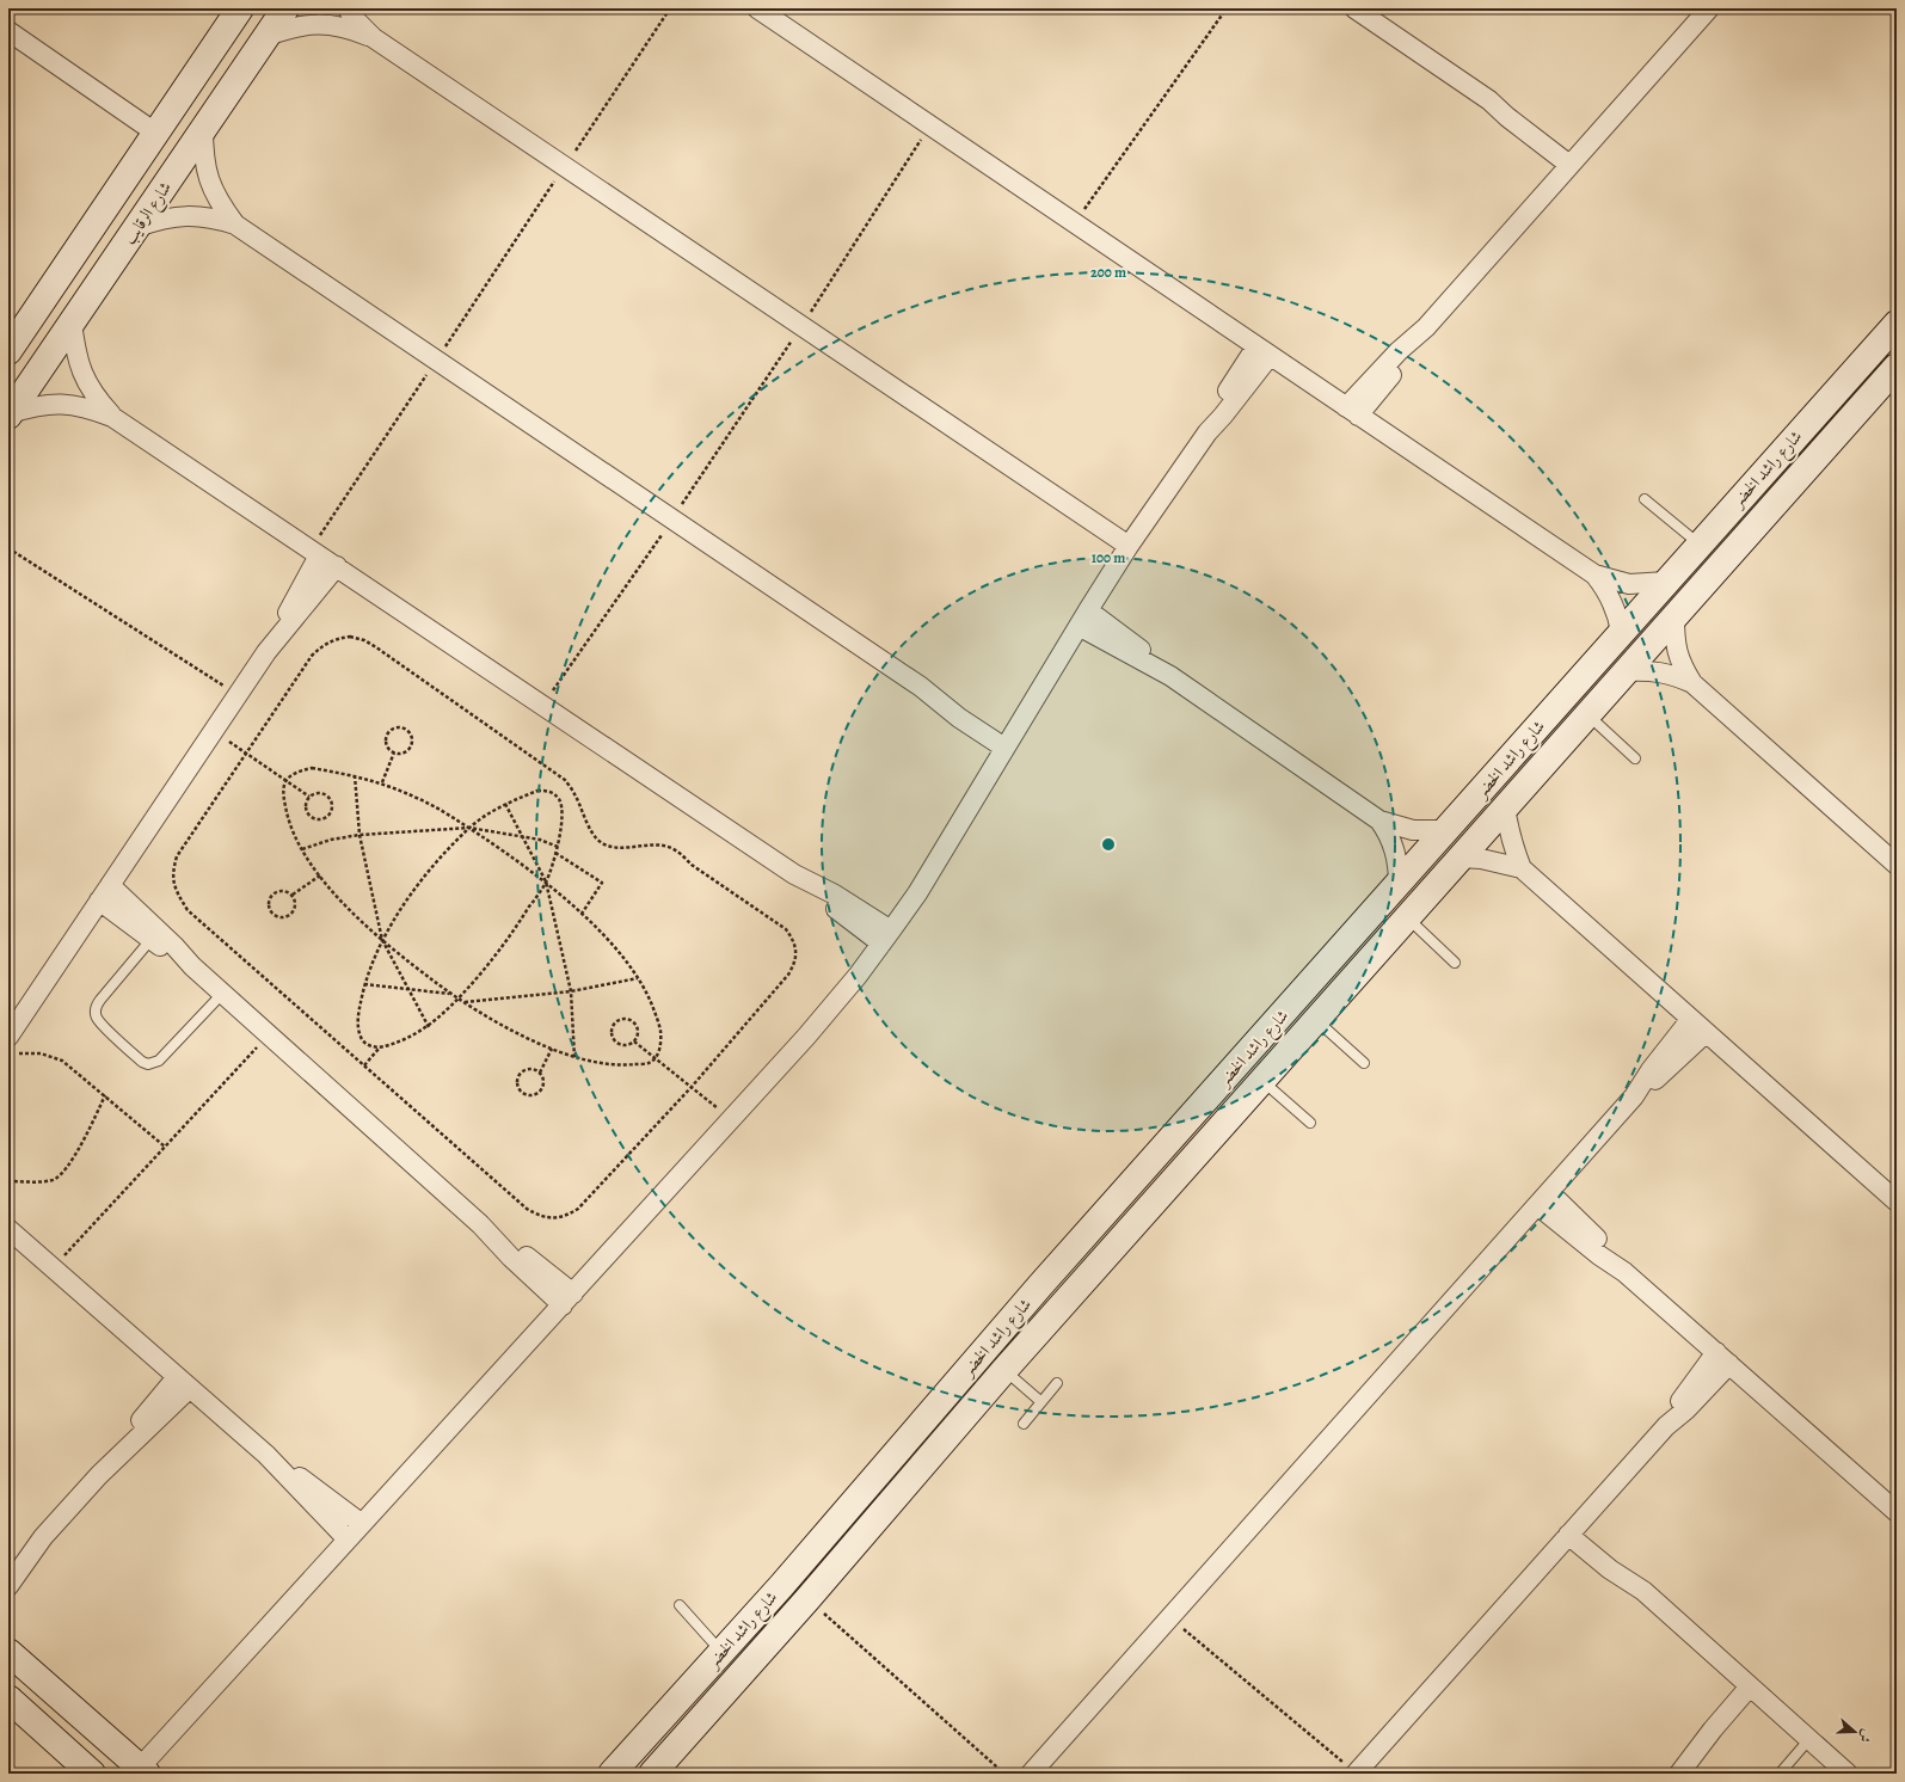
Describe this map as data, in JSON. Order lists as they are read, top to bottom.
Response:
{
  "streets": {
    "street": ["شارع الرقايب", "شارع راشد الخضر"]
  },
  "north": "right",
  "rings": ["200 m", "100 m"]
}
